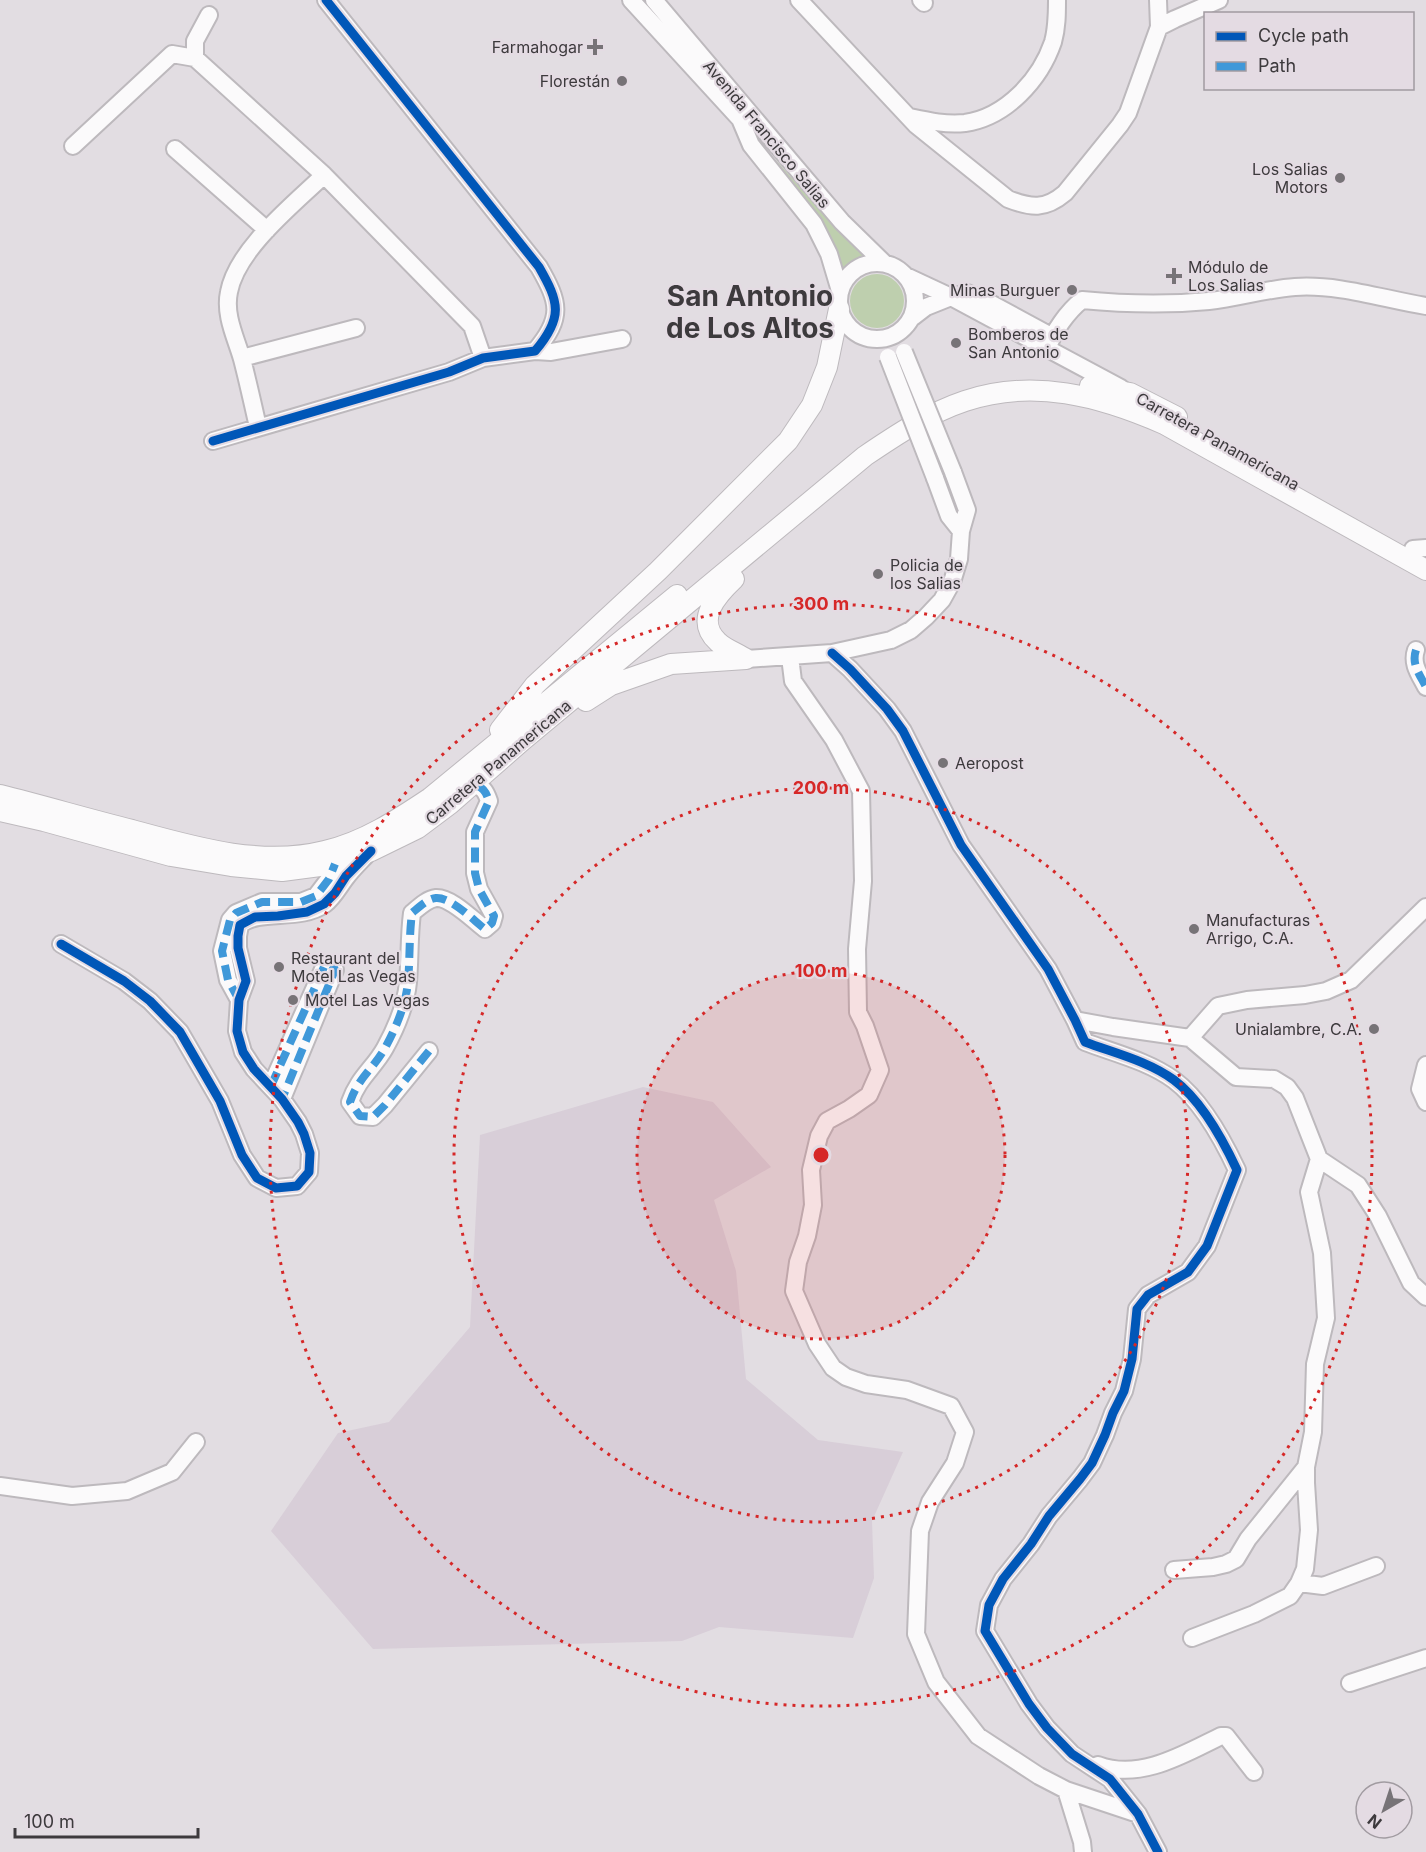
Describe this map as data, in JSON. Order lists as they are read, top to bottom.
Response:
{
  "streets": {
    "main road": ["Carretera Panamericana"],
    "street": ["Avenida Francisco Salias"]
  },
  "districts": ["San Antonio de Los Altos"],
  "places": {
    "health": ["Farmahogar", "Módulo de Los Salias"],
    "other": [
      "Florestán",
      "Los Salias Motors",
      "Minas Burguer",
      "Bomberos de San Antonio",
      "Policia de los Salias",
      "Aeropost",
      "Manufacturas Arrigo, C.A.",
      "Restaurant del Motel Las Vegas",
      "Motel Las Vegas",
      "Unialambre, C.A."
    ]
  },
  "legend": ["Cycle path", "Path"],
  "scale_bar": "100 m",
  "north": "bottom left",
  "rings": ["300 m", "200 m", "100 m"]
}
